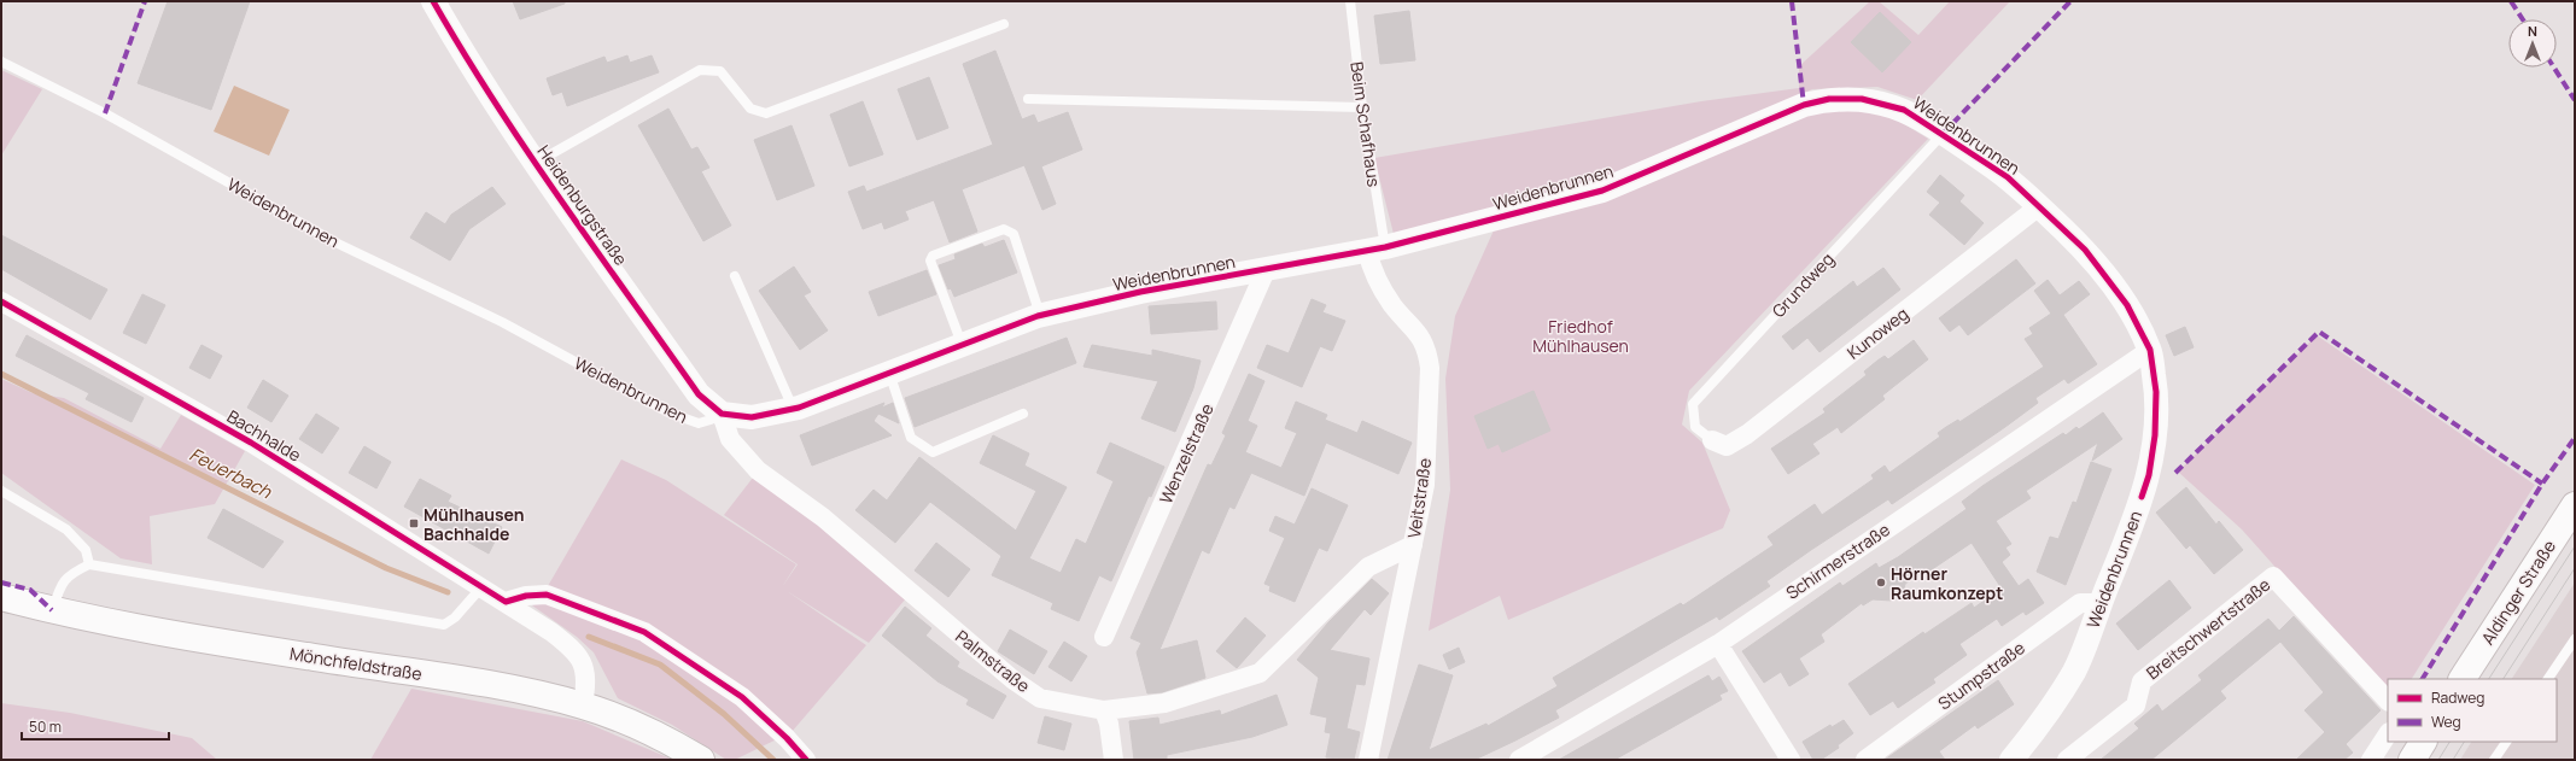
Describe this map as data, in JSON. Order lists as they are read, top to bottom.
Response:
{
  "streets": {
    "main road": ["Aldinger Straße", "Mönchfeldstraße"],
    "street": [
      "Weidenbrunnen",
      "Heidenburgstraße",
      "Kunoweg",
      "Bachhalde",
      "Wenzelstraße",
      "Veitstraße",
      "Schirmerstraße",
      "Breitschwertstraße",
      "Palmstraße",
      "Stumpstraße"
    ],
    "lane": ["Beim Schafhaus", "Grundweg"]
  },
  "crossings": [
    ["Beim Schafhaus", "Weidenbrunnen"],
    ["Beim Schafhaus", "Veitstraße"],
    ["Weidenbrunnen", "Heidenburgstraße"],
    ["Weidenbrunnen", "Grundweg"],
    ["Weidenbrunnen", "Kunoweg"],
    ["Weidenbrunnen", "Wenzelstraße"],
    ["Weidenbrunnen", "Veitstraße"],
    ["Weidenbrunnen", "Schirmerstraße"],
    ["Weidenbrunnen", "Palmstraße"],
    ["Weidenbrunnen", "Stumpstraße"],
    ["Heidenburgstraße", "Palmstraße"],
    ["Grundweg", "Kunoweg"],
    ["Bachhalde", "Mönchfeldstraße"],
    ["Veitstraße", "Palmstraße"]
  ],
  "water": ["Feuerbach"],
  "parks": ["Friedhof Mühlhausen"],
  "places": {
    "transit": ["Mühlhausen Bachhalde"],
    "other": ["Hörner Raumkonzept"]
  },
  "legend": ["Radweg", "Weg"],
  "scale_bar": "50 m",
  "north": "top"
}
